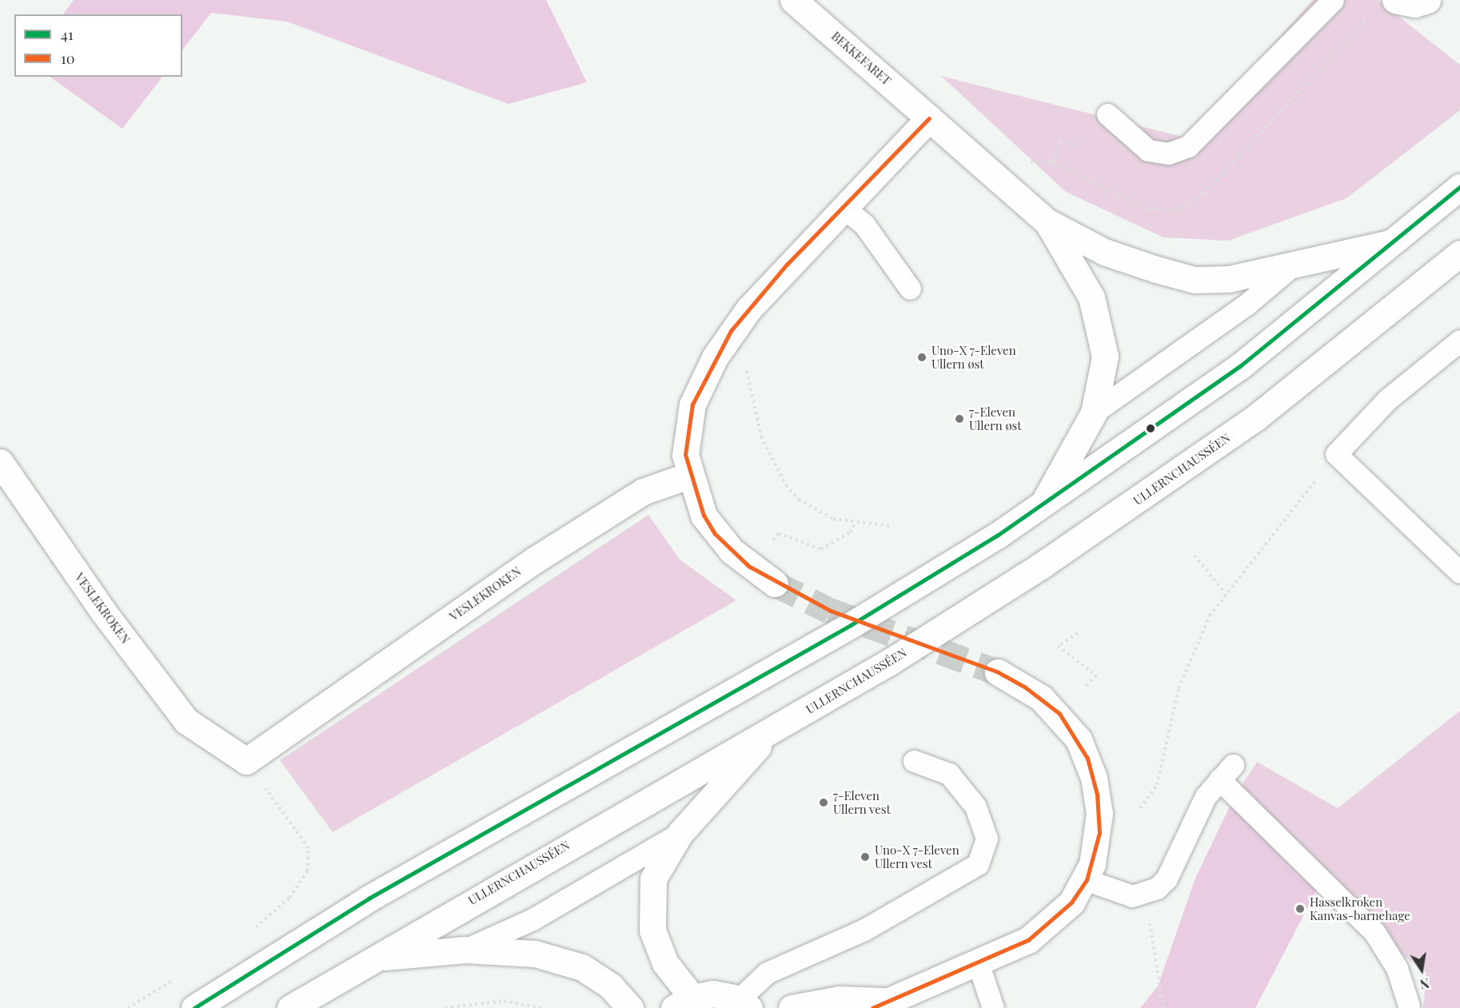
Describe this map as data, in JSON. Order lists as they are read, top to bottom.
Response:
{
  "streets": {
    "main road": ["BEKKEFARET", "ULLERNCHAUSSÉEN", "VESLEKROKEN"]
  },
  "places": [
    "Uno-X 7-Eleven Ullern øst",
    "7-Eleven Ullern øst",
    "7-Eleven Ullern vest",
    "Uno-X 7-Eleven Ullern vest",
    "Hasselkroken Kanvas-barnehage"
  ],
  "lines": ["transit line 10", "transit line 41"],
  "legend": ["41", "10"],
  "north": "bottom"
}
